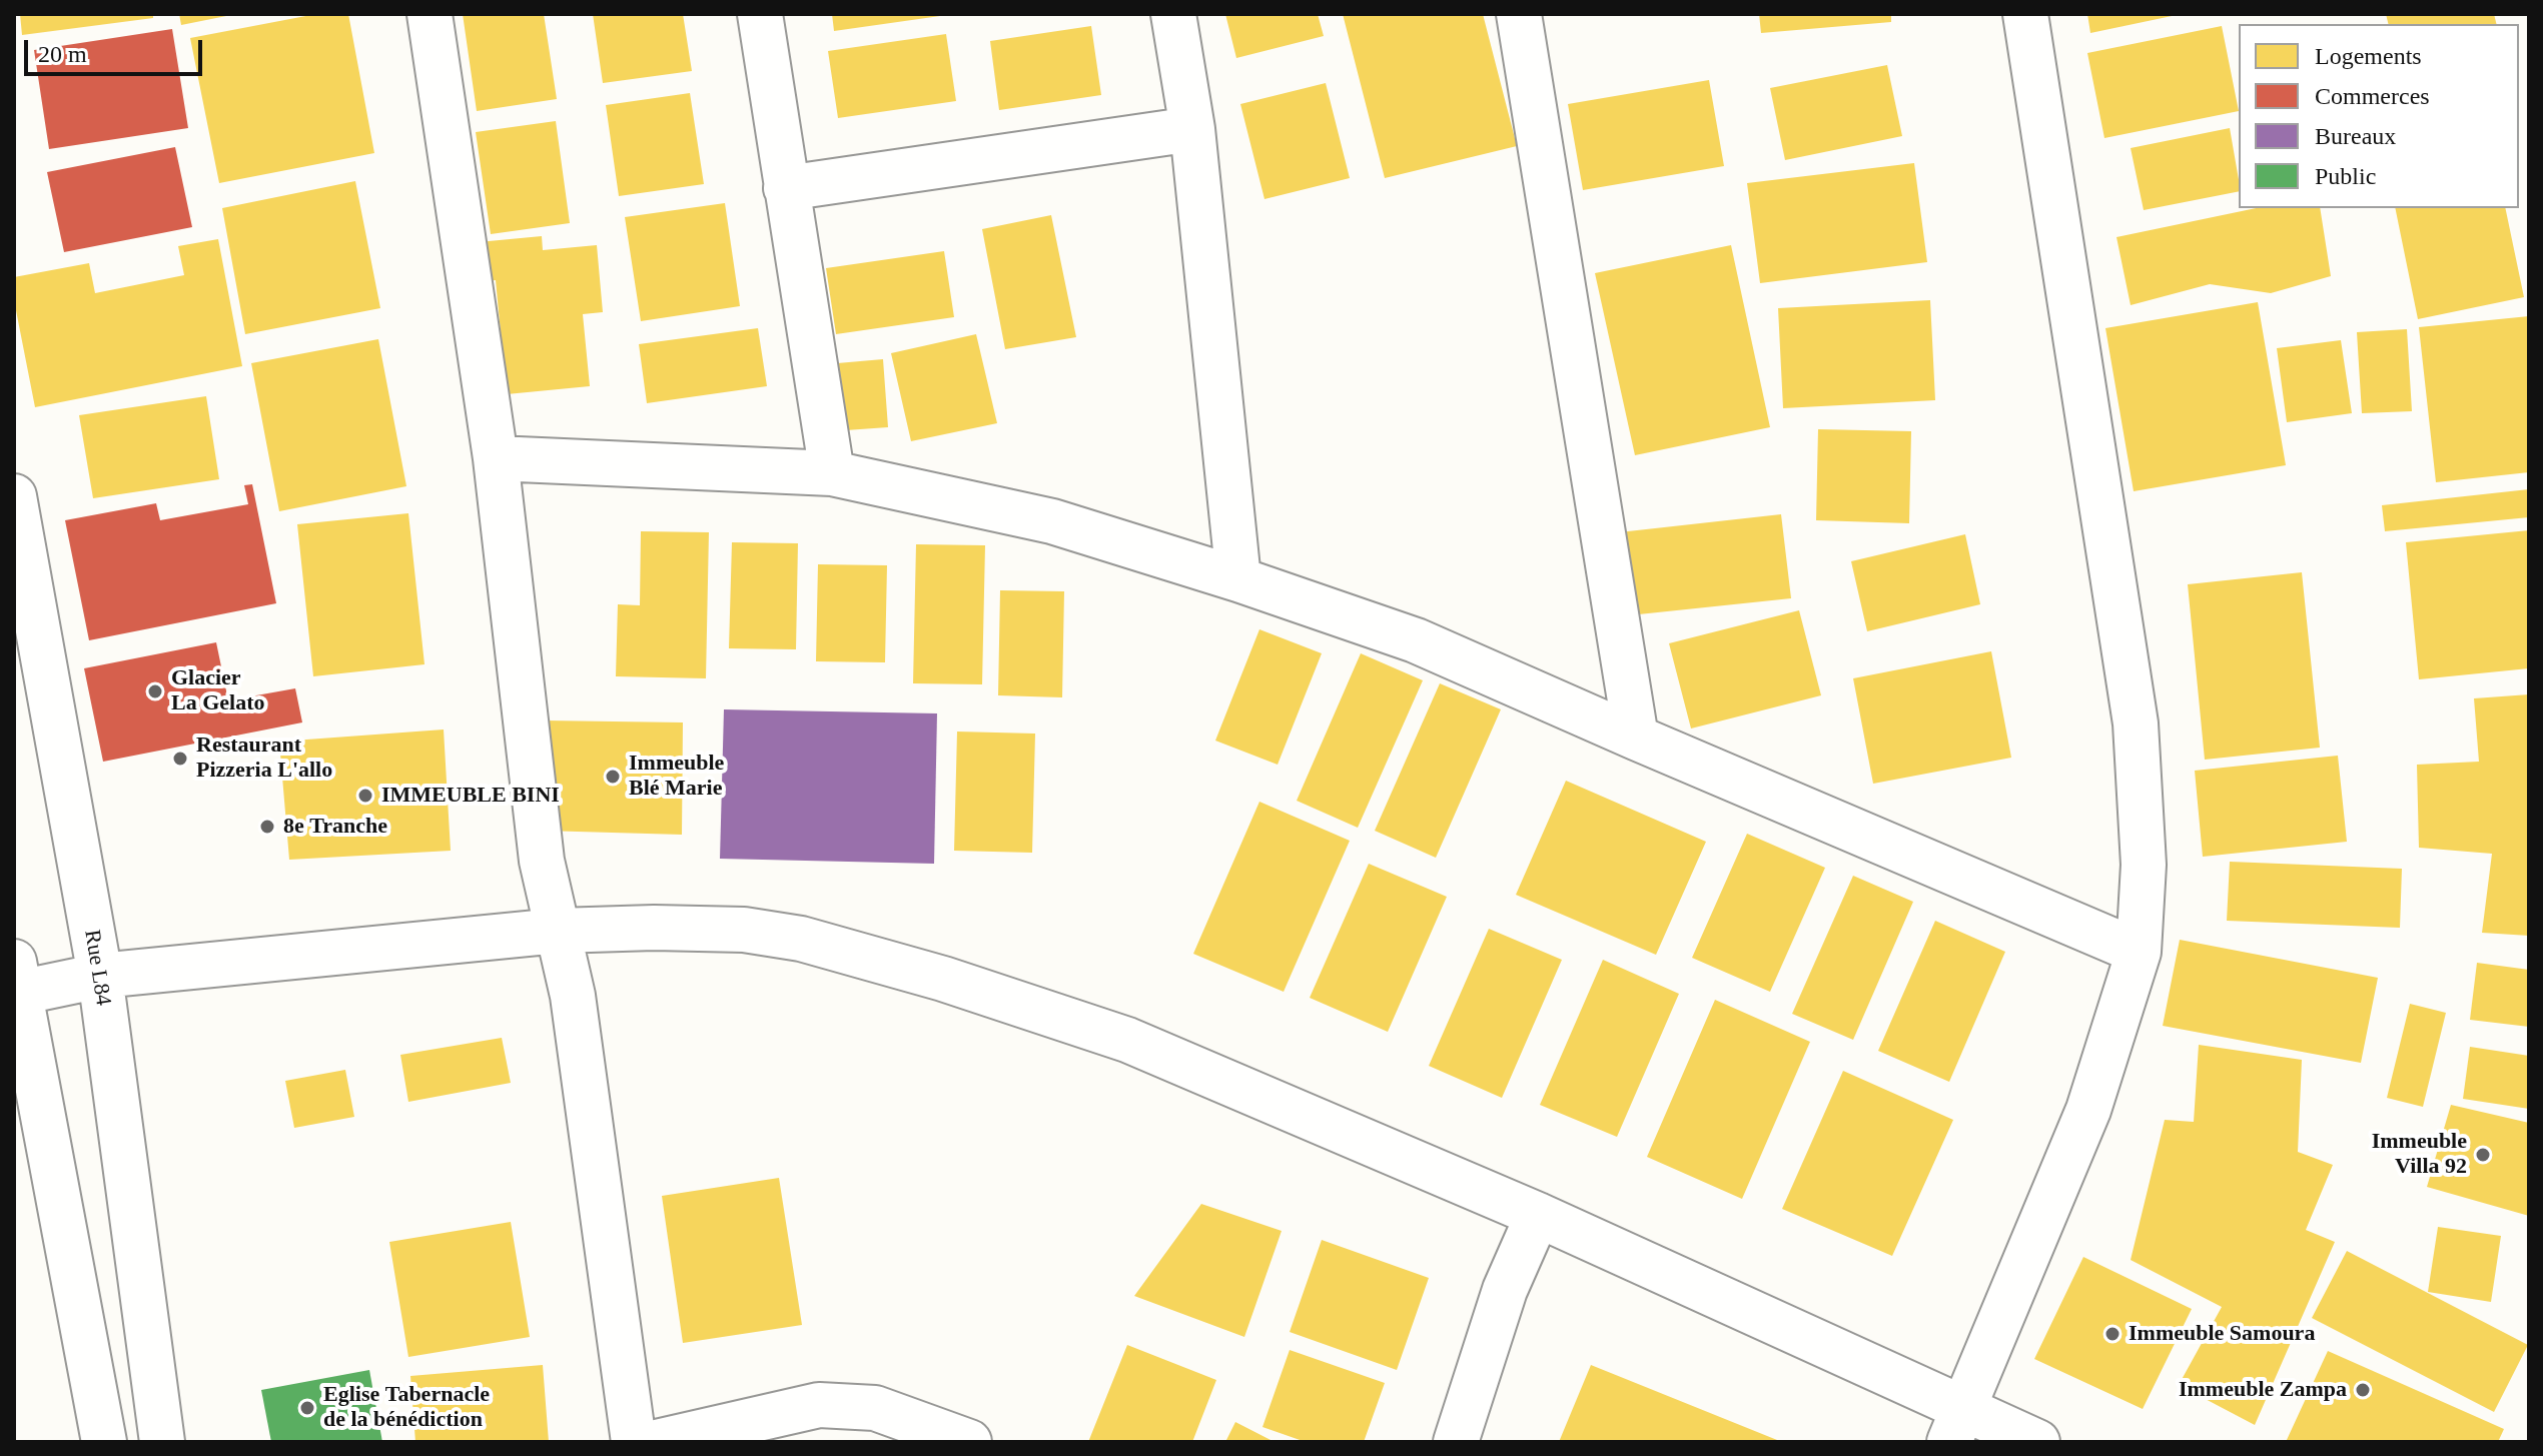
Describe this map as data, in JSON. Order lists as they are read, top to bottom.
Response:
{
  "streets": {
    "street": ["Rue L84"]
  },
  "places": [
    "Glacier La Gelato",
    "Restaurant Pizzeria L'allo",
    "Immeuble Blé Marie",
    "IMMEUBLE BINI",
    "8e Tranche",
    "Immeuble Villa 92",
    "Immeuble Samoura",
    "Immeuble Zampa",
    "Eglise Tabernacle de la bénédiction"
  ],
  "legend": [
    "Logements",
    "Commerces",
    "Bureaux",
    "Public"
  ],
  "scale_bar": "20 m"
}
